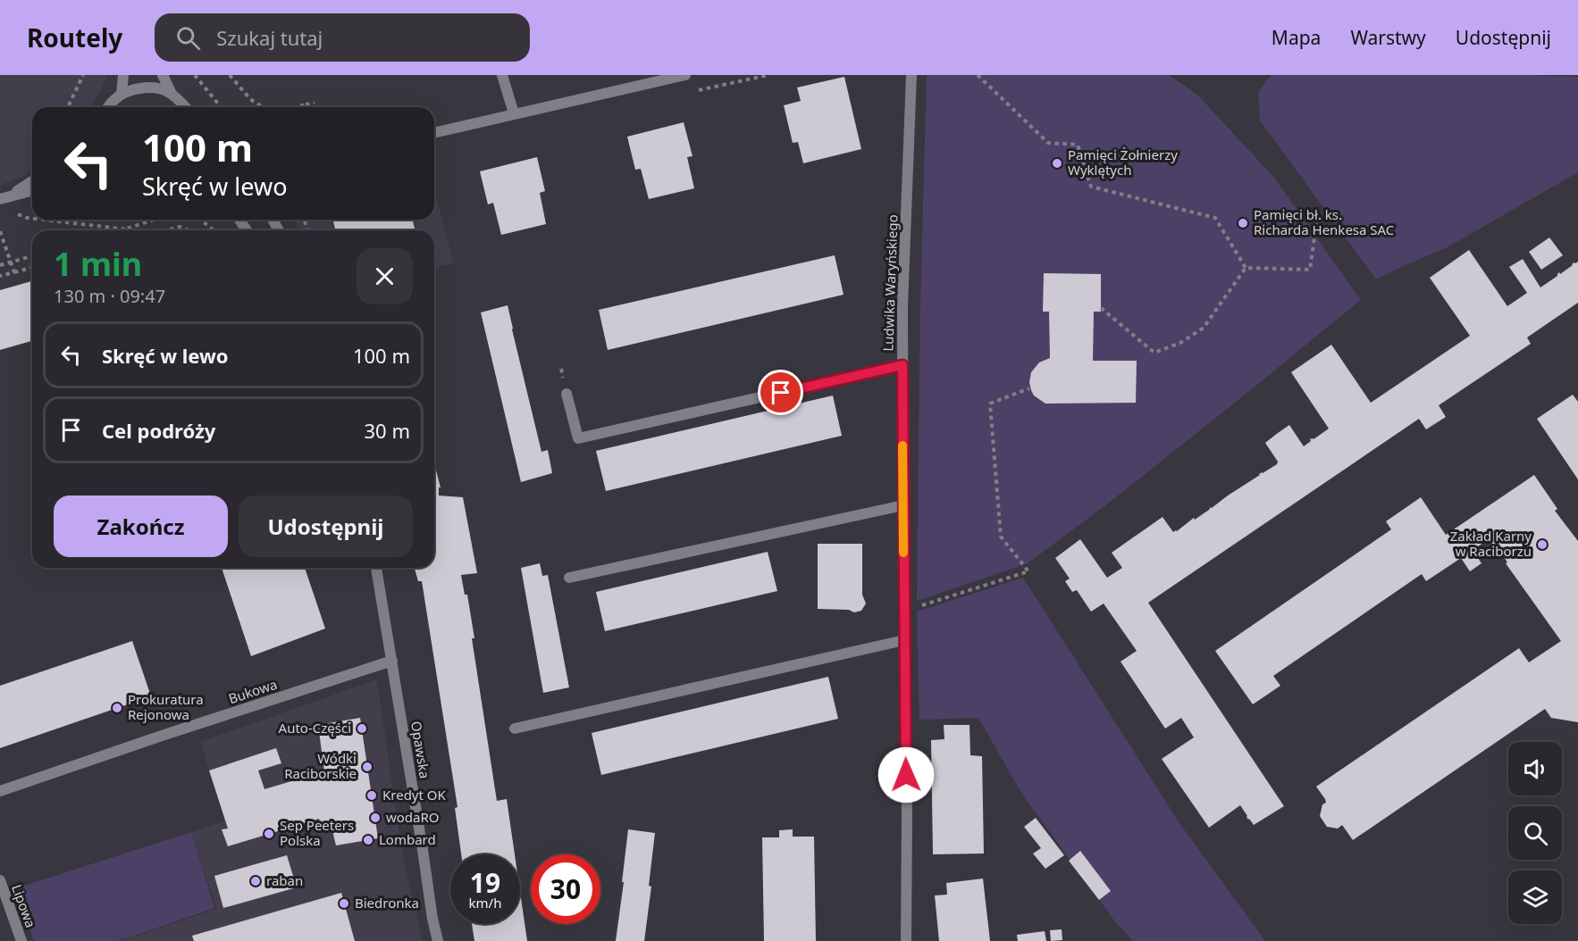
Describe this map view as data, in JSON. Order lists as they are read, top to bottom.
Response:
{
  "streets": {
    "street": [
      "Ludwika Waryńskiego",
      "Bukowa",
      "Opawska",
      "Lipowa"
    ]
  },
  "crossings": [
    ["Bukowa", "Opawska"]
  ],
  "places": [
    "Pamięci Żołnierzy Wyklętych",
    "Pamięci bł. ks. Richarda Henkesa SAC",
    "Zakład Karny w Raciborzu",
    "Prokuratura Rejonowa",
    "Auto-Części",
    "Wódki Raciborskie",
    "Kredyt OK",
    "wodaRO",
    "Sep Peeters Polska",
    "Lombard",
    "raban",
    "Biedronka"
  ],
  "page": {
    "header": "Routely",
    "search": "Szukaj tutaj",
    "nav": ["Mapa", "Warstwy", "Udostępnij"],
    "turn": ["100 m", "Skręć w lewo"],
    "heading": ["1 min", "130 m · 09:47"],
    "list": [
      {
        "name": "Skręć w lewo",
        "value": "100 m"
      },
      {
        "name": "Cel podróży",
        "value": "30 m"
      }
    ],
    "buttons": ["Zakończ", "Udostępnij"],
    "speed": "19 km/h",
    "limit": "30"
  }
}
